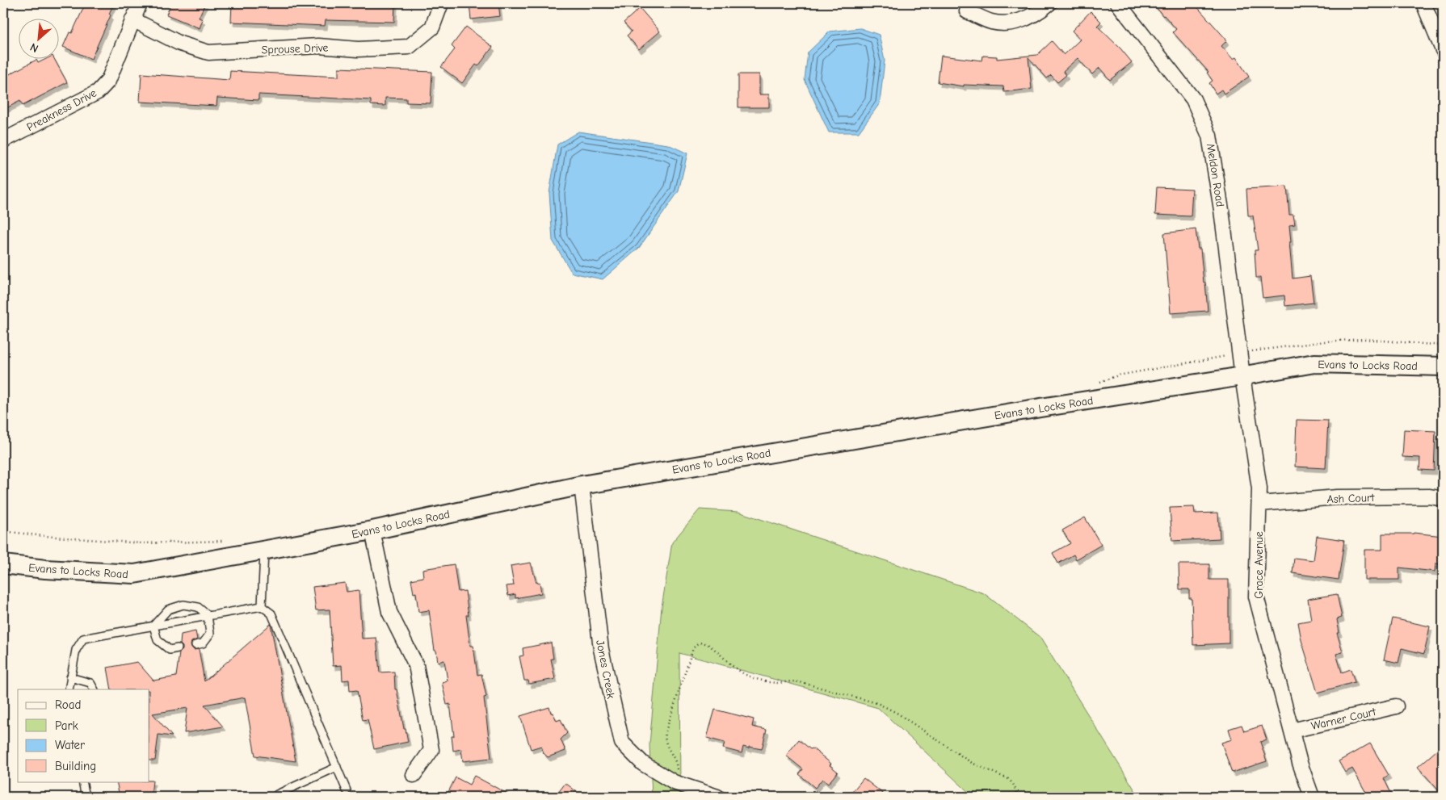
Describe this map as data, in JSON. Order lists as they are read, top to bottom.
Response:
{
  "streets": {
    "street": [
      "Sprouse Drive",
      "Preakness Drive",
      "Meldon Road",
      "Evans to Locks Road",
      "Ash Court",
      "Grace Avenue",
      "Jones Creek",
      "Warner Court"
    ]
  },
  "crossings": [
    ["Sprouse Drive", "Preakness Drive"],
    ["Meldon Road", "Evans to Locks Road"],
    ["Meldon Road", "Grace Avenue"],
    ["Evans to Locks Road", "Grace Avenue"],
    ["Evans to Locks Road", "Jones Creek"],
    ["Ash Court", "Grace Avenue"],
    ["Grace Avenue", "Warner Court"]
  ],
  "legend": [
    "Road",
    "Park",
    "Water",
    "Building"
  ],
  "north": "bottom left"
}
